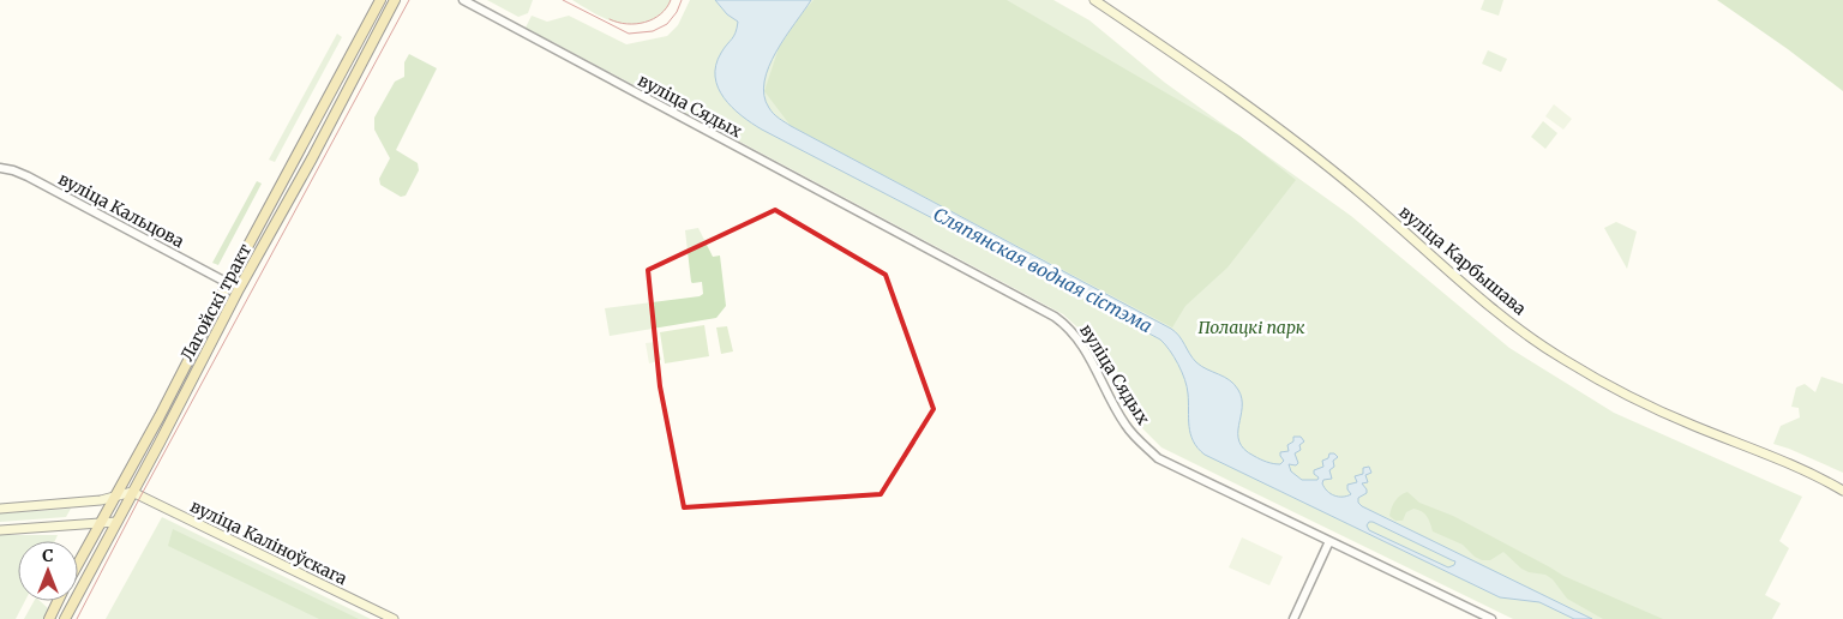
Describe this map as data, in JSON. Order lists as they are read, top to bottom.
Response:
{
  "streets": {
    "main road": ["вуліца Карбышава", "Лагойскі тракт", "вуліца Каліноўскага"],
    "street": ["вуліца Сядых", "вуліца Кальцова"]
  },
  "crossings": [
    ["вуліца Кальцова", "Лагойскі тракт"],
    ["Лагойскі тракт", "вуліца Каліноўскага"]
  ],
  "water": ["Сляпянская водная сістэма"],
  "parks": ["Полацкі парк"],
  "north": "top"
}
